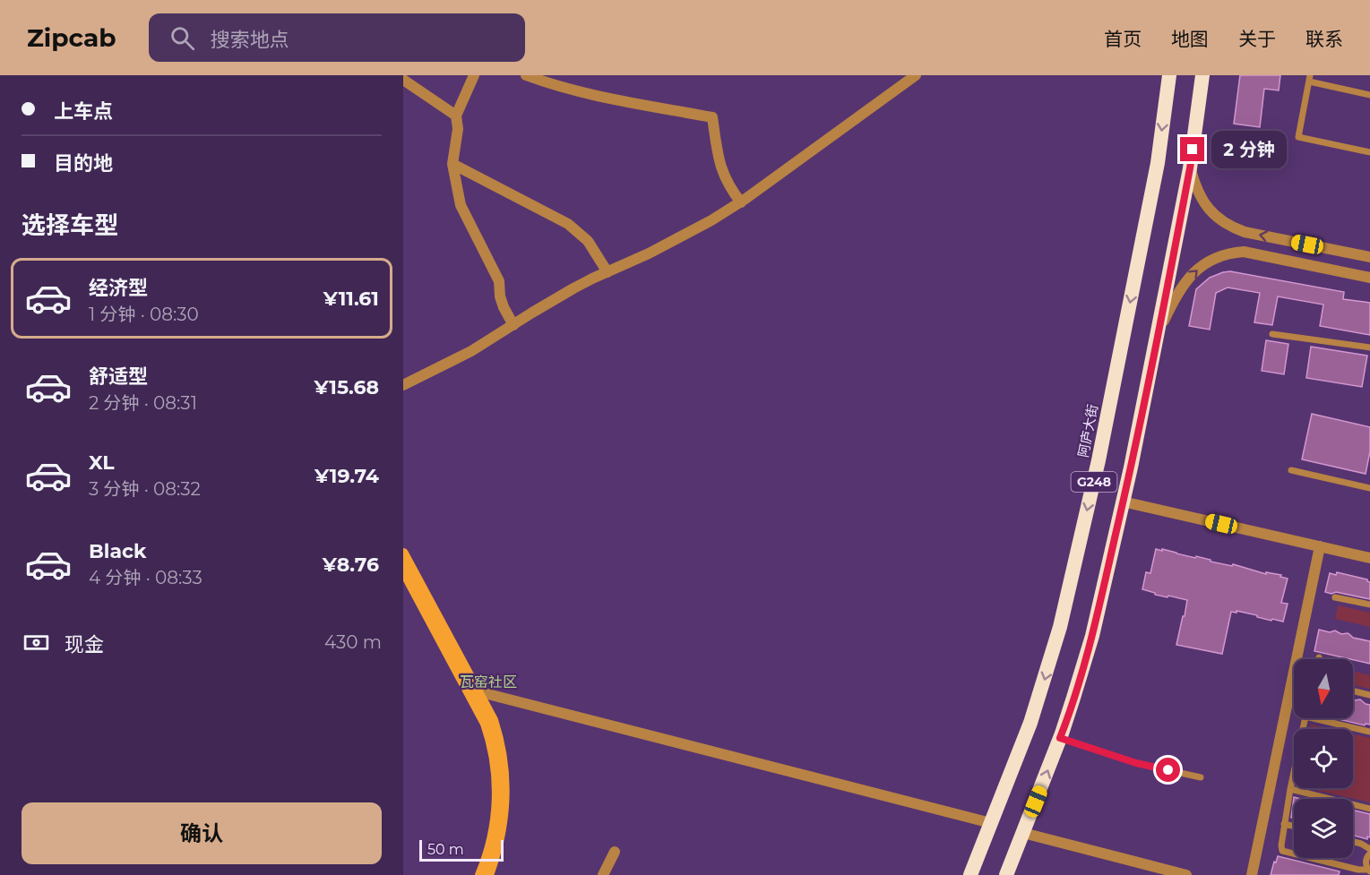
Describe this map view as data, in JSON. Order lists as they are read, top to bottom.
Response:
{
  "streets": {
    "highway": ["阿庐大街", "G248"]
  },
  "districts": ["瓦窑社区"],
  "scale_bar": "50 m",
  "north": "bottom",
  "page": {
    "header": "Zipcab",
    "search": "搜索地点",
    "nav": [
      "首页",
      "地图",
      "关于",
      "联系"
    ],
    "banner": ["上车点", "目的地"],
    "bubble": "2 分钟",
    "heading": "选择车型",
    "list": [
      {
        "name": "经济型",
        "note": "1 分钟 · 08:30",
        "value": "¥11.61"
      },
      {
        "name": "舒适型",
        "note": "2 分钟 · 08:31",
        "value": "¥15.68"
      },
      {
        "name": "XL",
        "note": "3 分钟 · 08:32",
        "value": "¥19.74"
      },
      {
        "name": "Black",
        "note": "4 分钟 · 08:33",
        "value": "¥8.76"
      }
    ],
    "pay": ["现金", "430 m"],
    "buttons": "确认",
    "scale": "50 m"
  }
}
